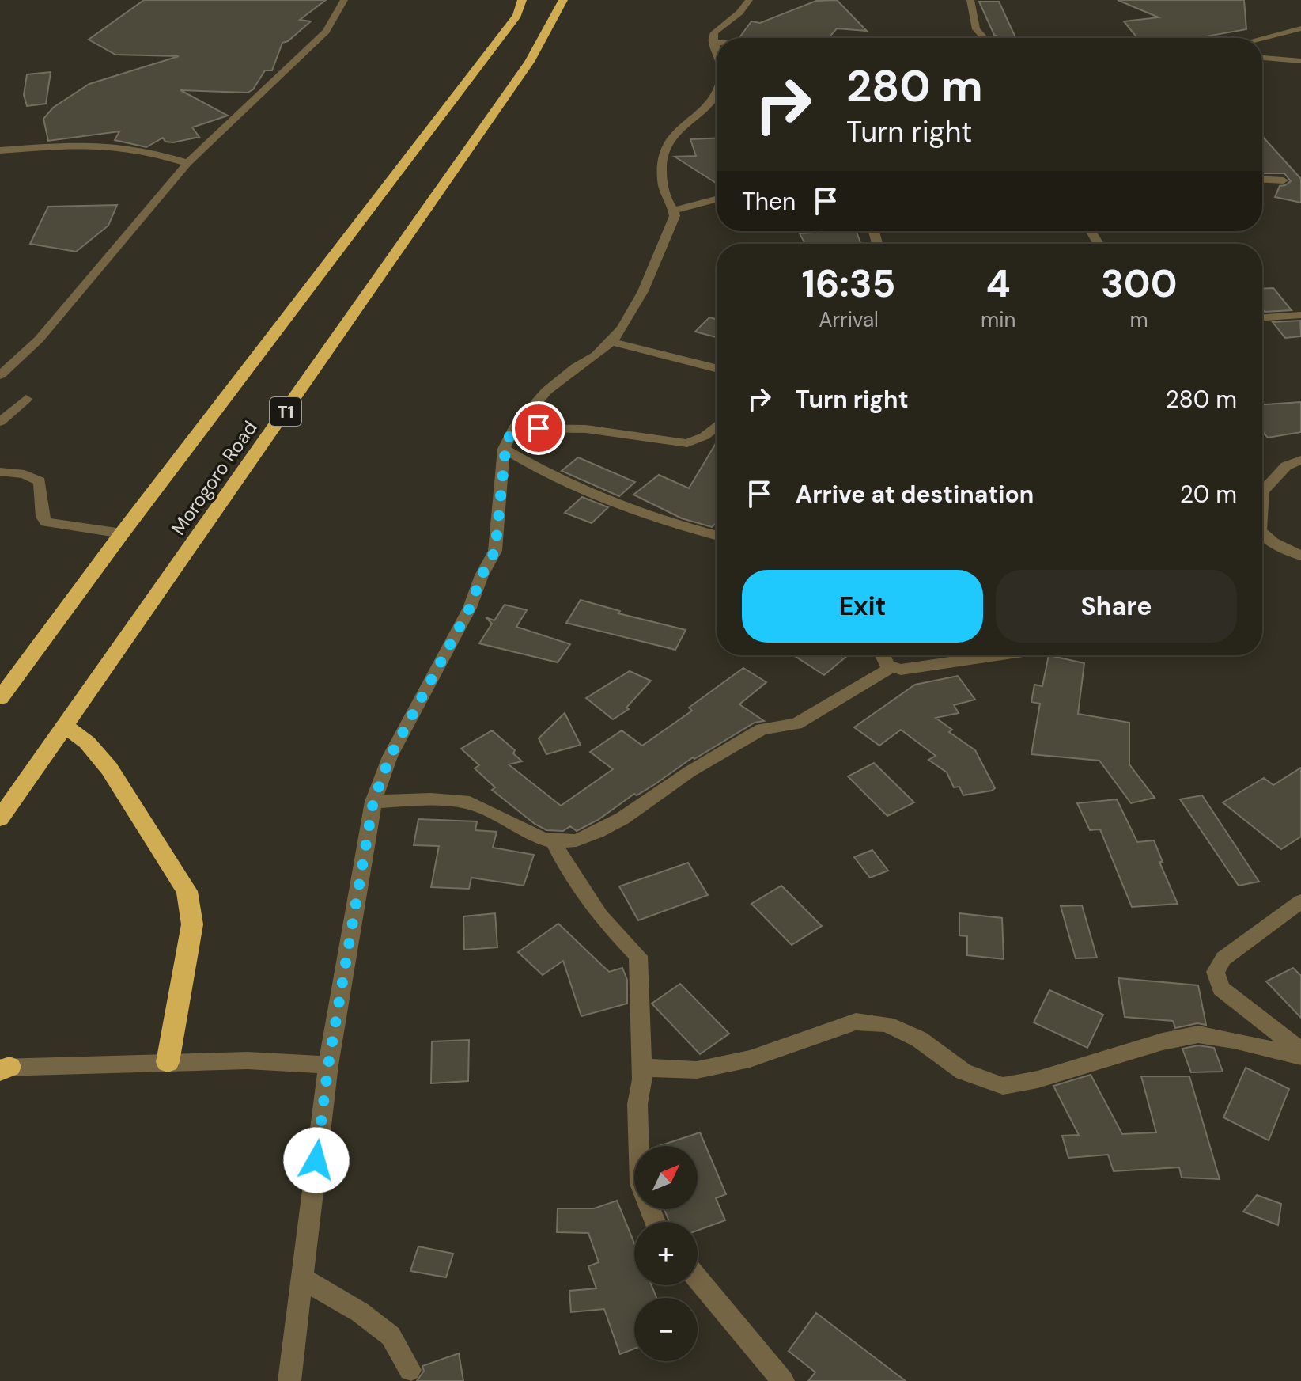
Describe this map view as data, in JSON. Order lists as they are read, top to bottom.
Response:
{
  "streets": {
    "highway": ["T1", "Morogoro Road"]
  },
  "north": "top right",
  "page": {
    "turn": ["280 m", "Turn right"],
    "then": "Then",
    "eta": [
      "16:35",
      "Arrival",
      "4",
      "min",
      "300",
      "m"
    ],
    "list": [
      {
        "name": "Turn right",
        "value": "280 m"
      },
      {
        "name": "Arrive at destination",
        "value": "20 m"
      }
    ],
    "buttons": ["Exit", "Share"],
    "map_buttons": ["+", "−"]
  }
}
